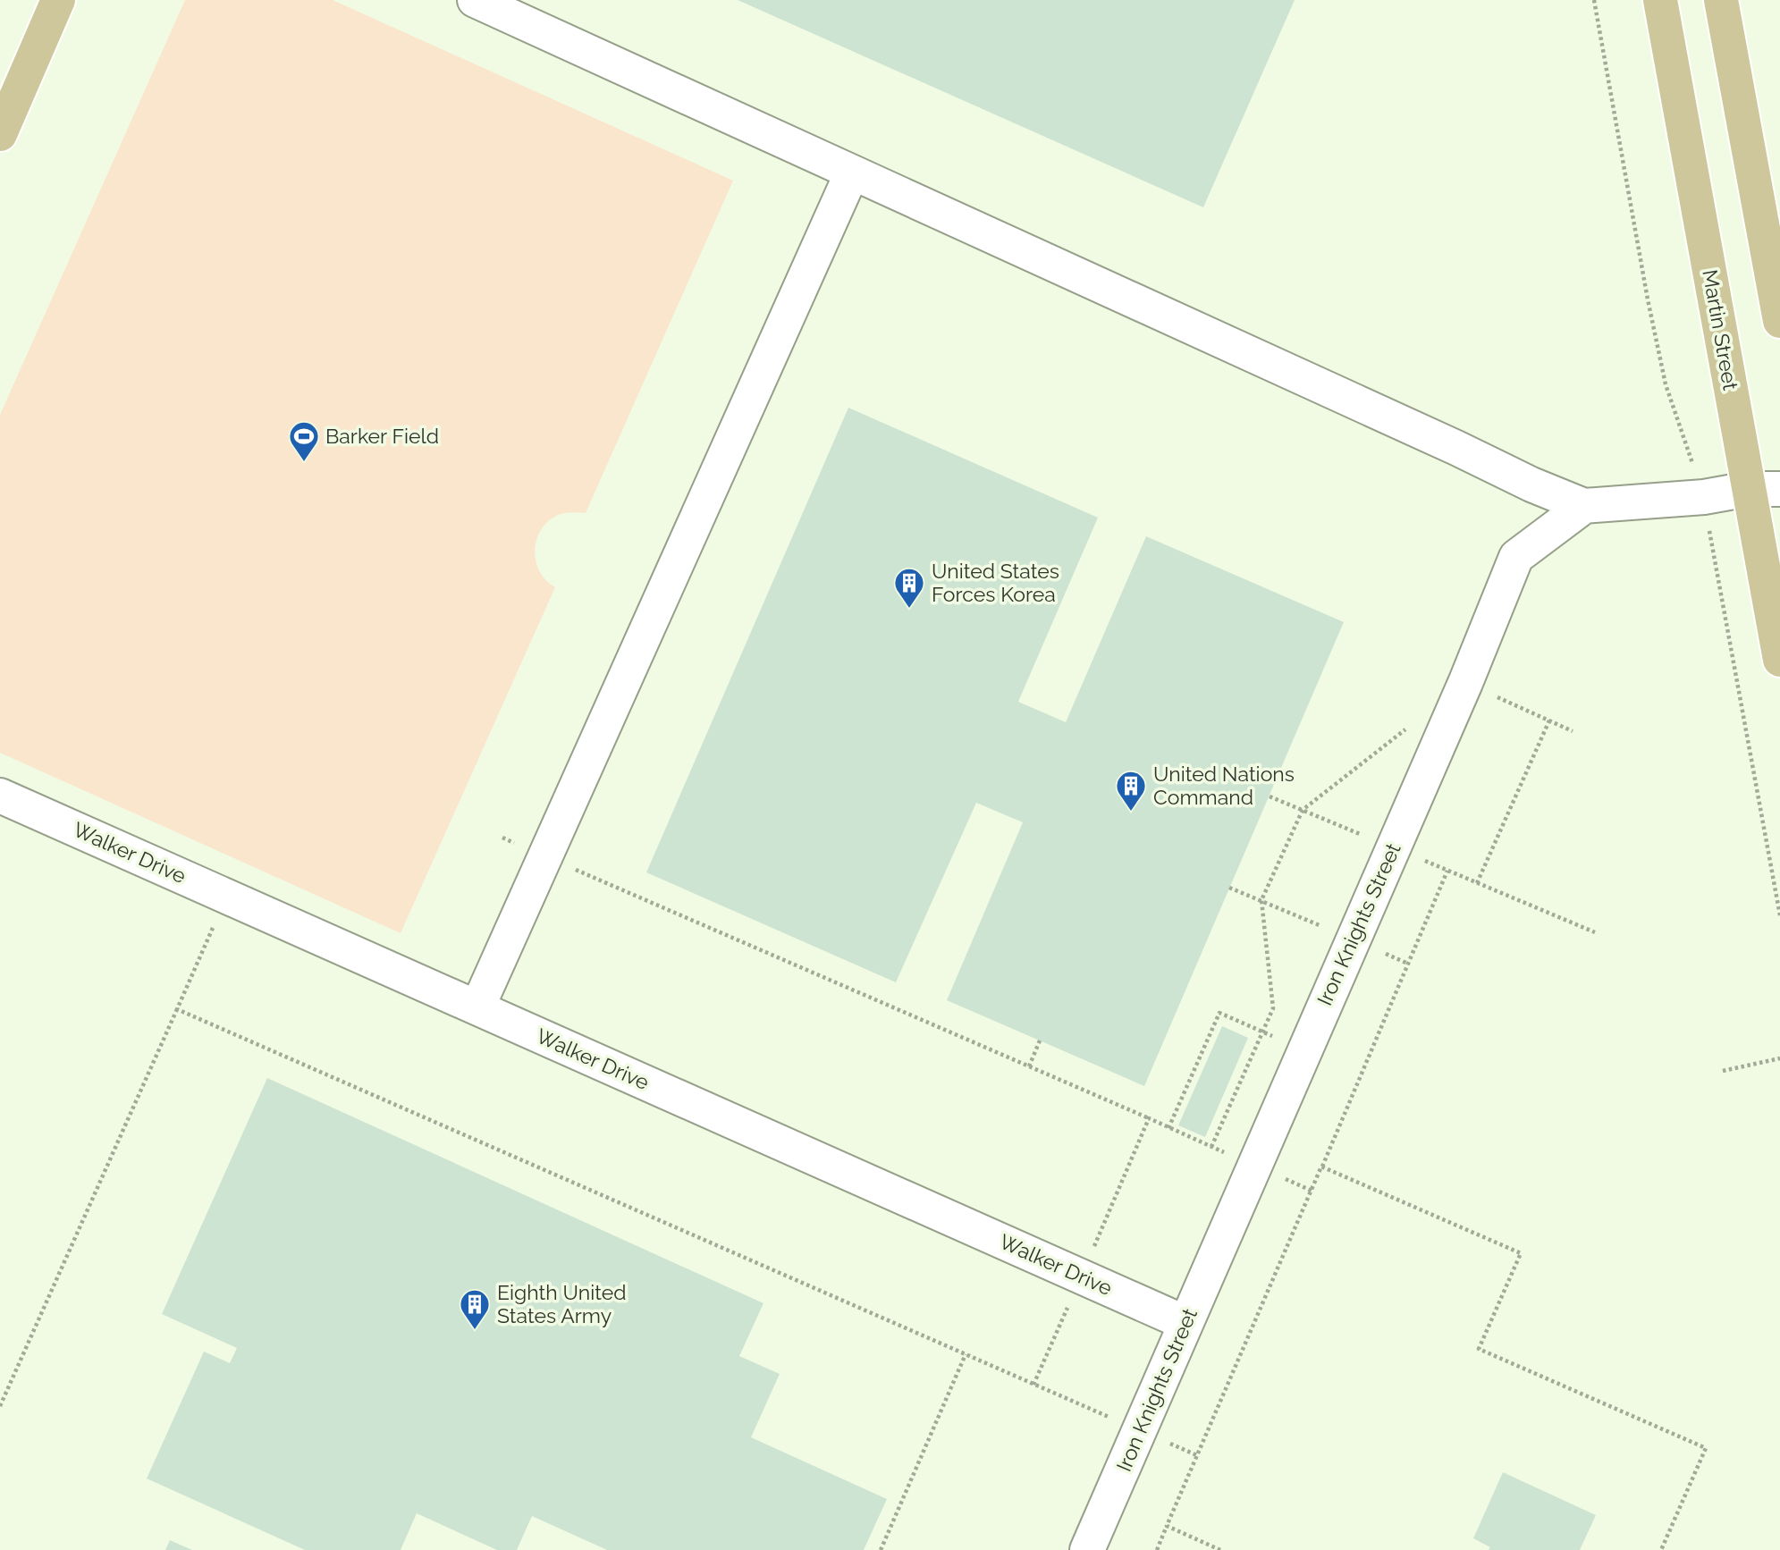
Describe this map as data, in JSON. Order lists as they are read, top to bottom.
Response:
{
  "streets": {
    "main road": ["Martin Street"],
    "street": ["Walker Drive", "Iron Knights Street"]
  },
  "crossings": [
    ["Walker Drive", "Iron Knights Street"]
  ],
  "places": {
    "sports": ["Barker Field"],
    "building": ["United States Forces Korea", "United Nations Command", "Eighth United States Army"]
  }
}
